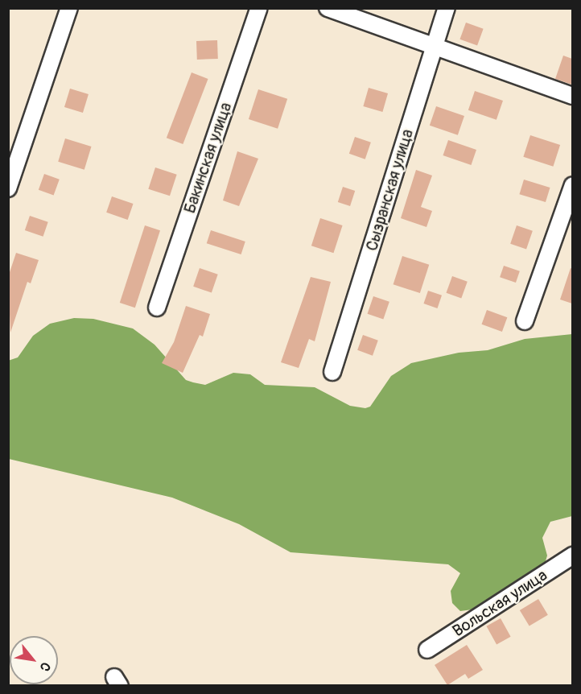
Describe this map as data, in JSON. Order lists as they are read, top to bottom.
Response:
{
  "streets": {
    "street": ["Бакинская улица", "Сызранская улица", "Вольская улица"]
  },
  "north": "bottom right"
}
